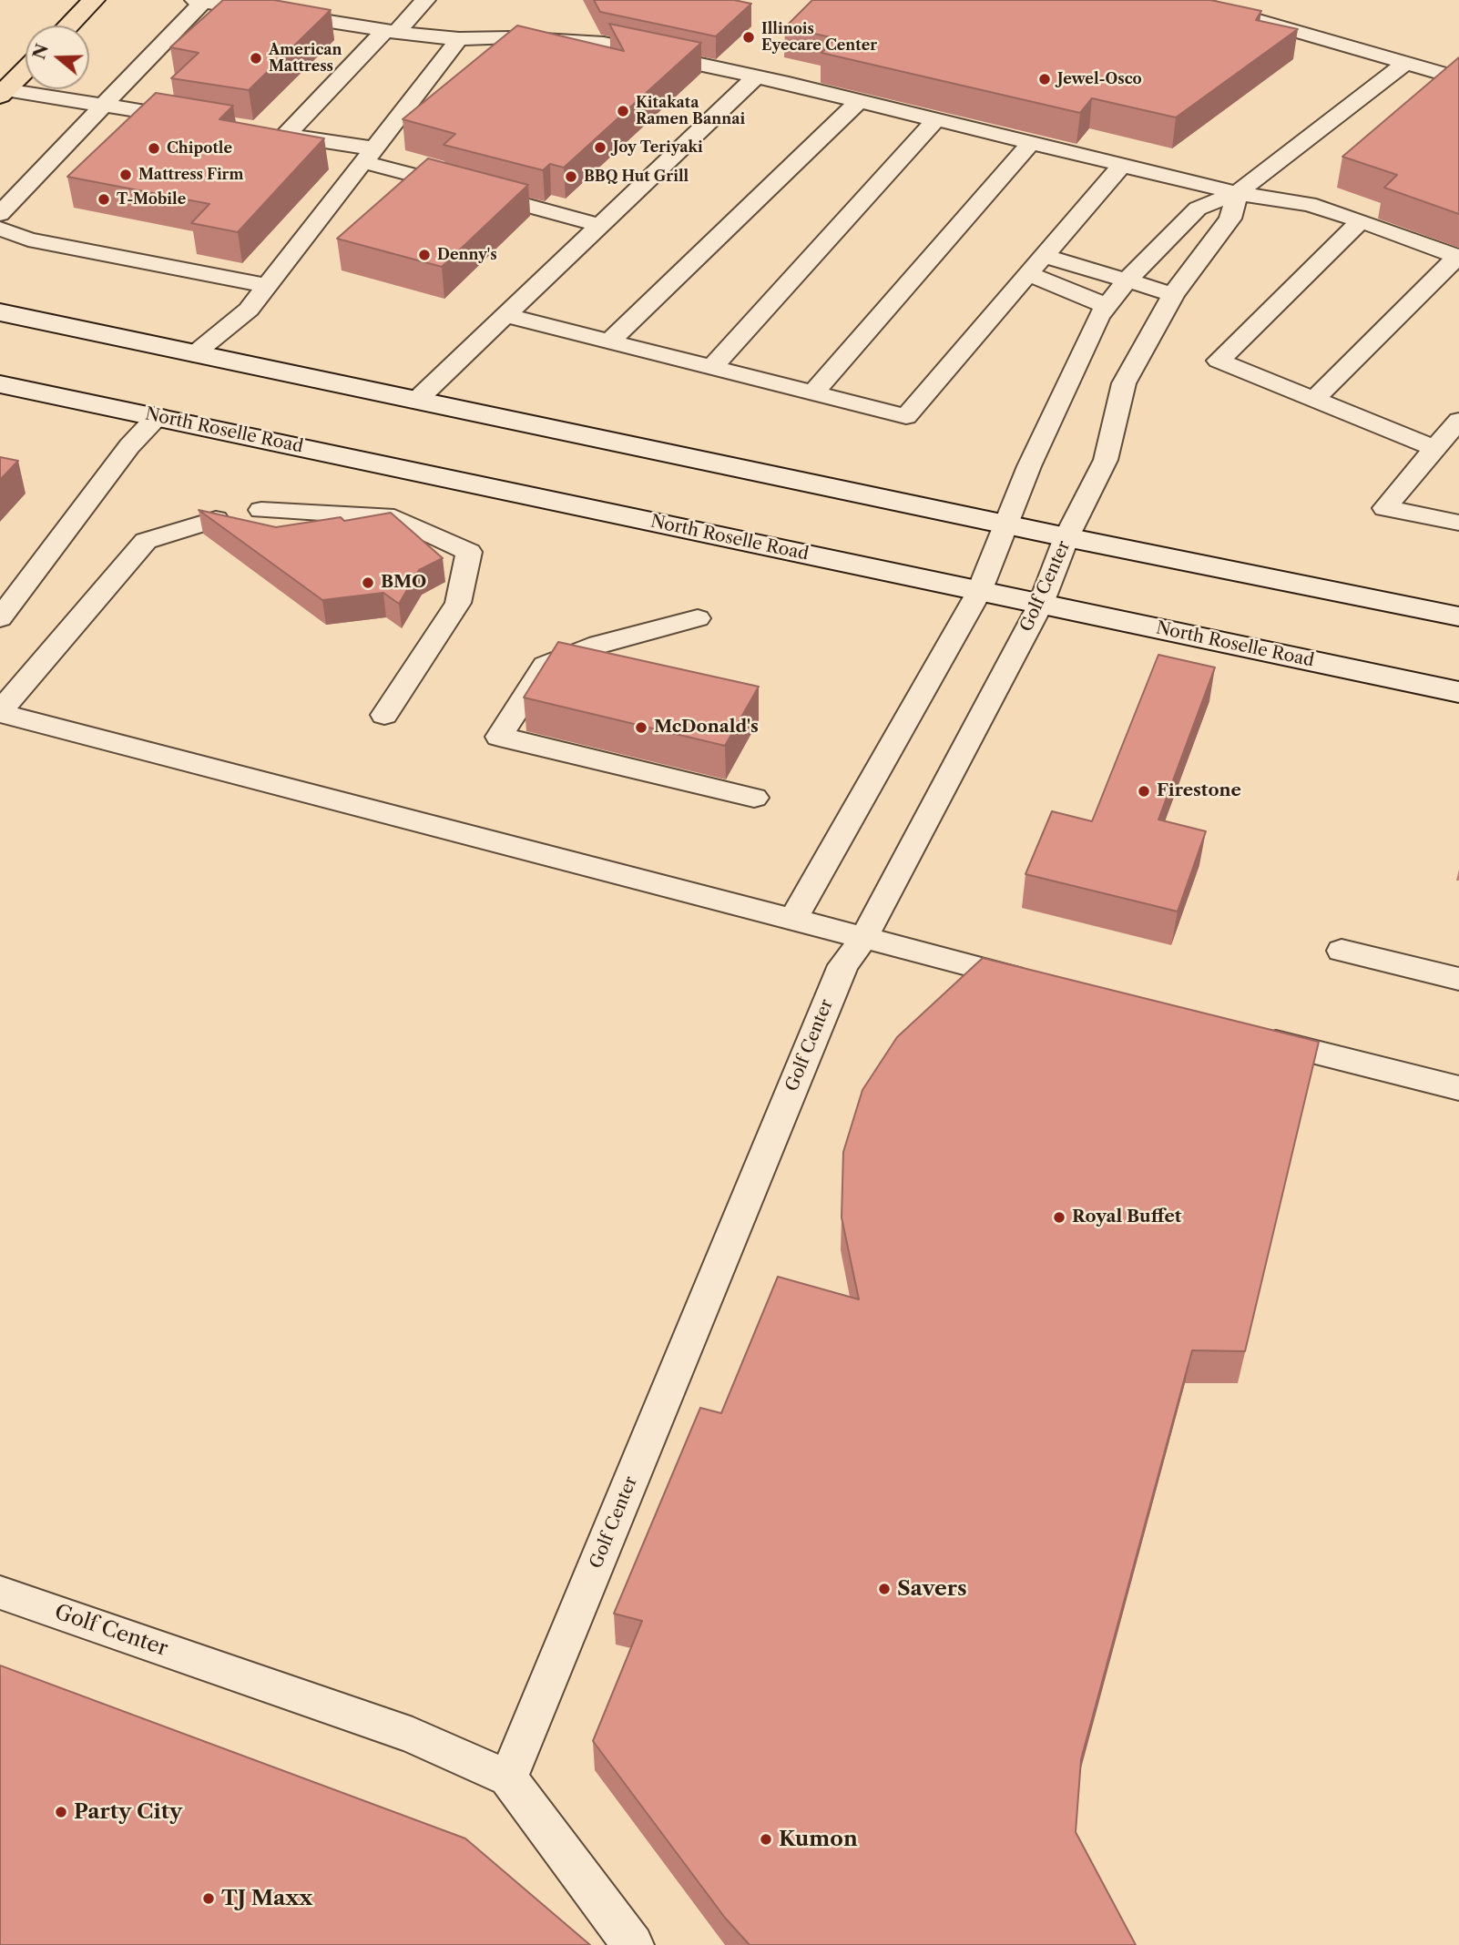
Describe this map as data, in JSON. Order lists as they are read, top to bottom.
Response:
{
  "streets": {
    "main road": ["North Roselle Road"],
    "lane": ["Golf Center"]
  },
  "crossings": [
    ["North Roselle Road", "Golf Center"]
  ],
  "places": [
    "Illinois Eyecare Center",
    "American Mattress",
    "Jewel-Osco",
    "Kitakata Ramen Bannai",
    "Joy Teriyaki",
    "Chipotle",
    "Mattress Firm",
    "BBQ Hut Grill",
    "T-Mobile",
    "Denny's",
    "BMO",
    "McDonald's",
    "Firestone",
    "Royal Buffet",
    "Savers",
    "Party City",
    "Kumon",
    "TJ Maxx"
  ],
  "north": "left"
}
